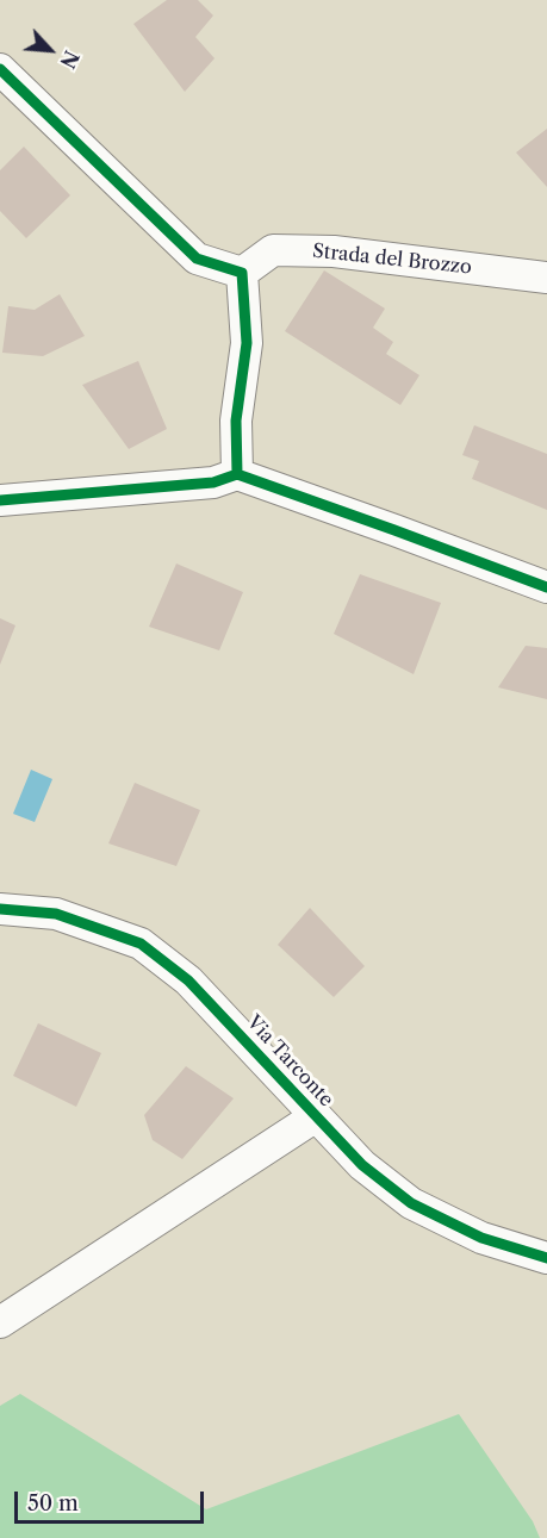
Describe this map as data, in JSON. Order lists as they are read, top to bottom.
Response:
{
  "streets": {
    "street": ["Strada del Brozzo", "Via Tarconte"]
  },
  "scale_bar": "50 m",
  "north": "bottom right"
}
